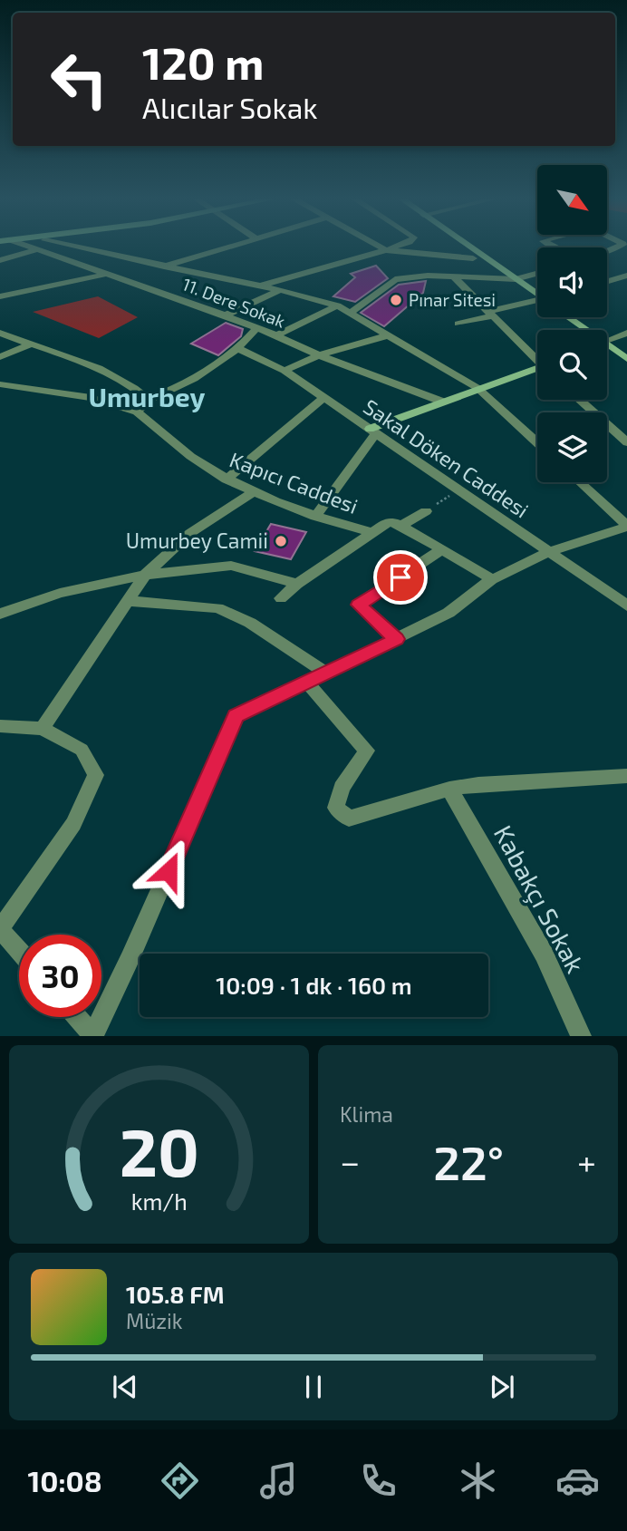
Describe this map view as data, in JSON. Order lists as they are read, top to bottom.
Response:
{
  "streets": {
    "street": [
      "11. Dere Sokak",
      "Sakal Döken Caddesi",
      "Kapıcı Caddesi",
      "Kabakçı Sokak"
    ]
  },
  "districts": ["Umurbey"],
  "places": ["Pınar Sitesi", "Umurbey Camii"],
  "north": "bottom right",
  "page": {
    "turn": ["120 m", "Alıcılar Sokak"],
    "limit": "30",
    "trip": "10:09 · 1 dk · 160 m",
    "tile": "Klima",
    "heat": ["−", "22°", "+"],
    "song": ["105.8 FM", "Müzik"],
    "tabs": "10:08",
    "gauge": ["20", "km/h"]
  }
}
